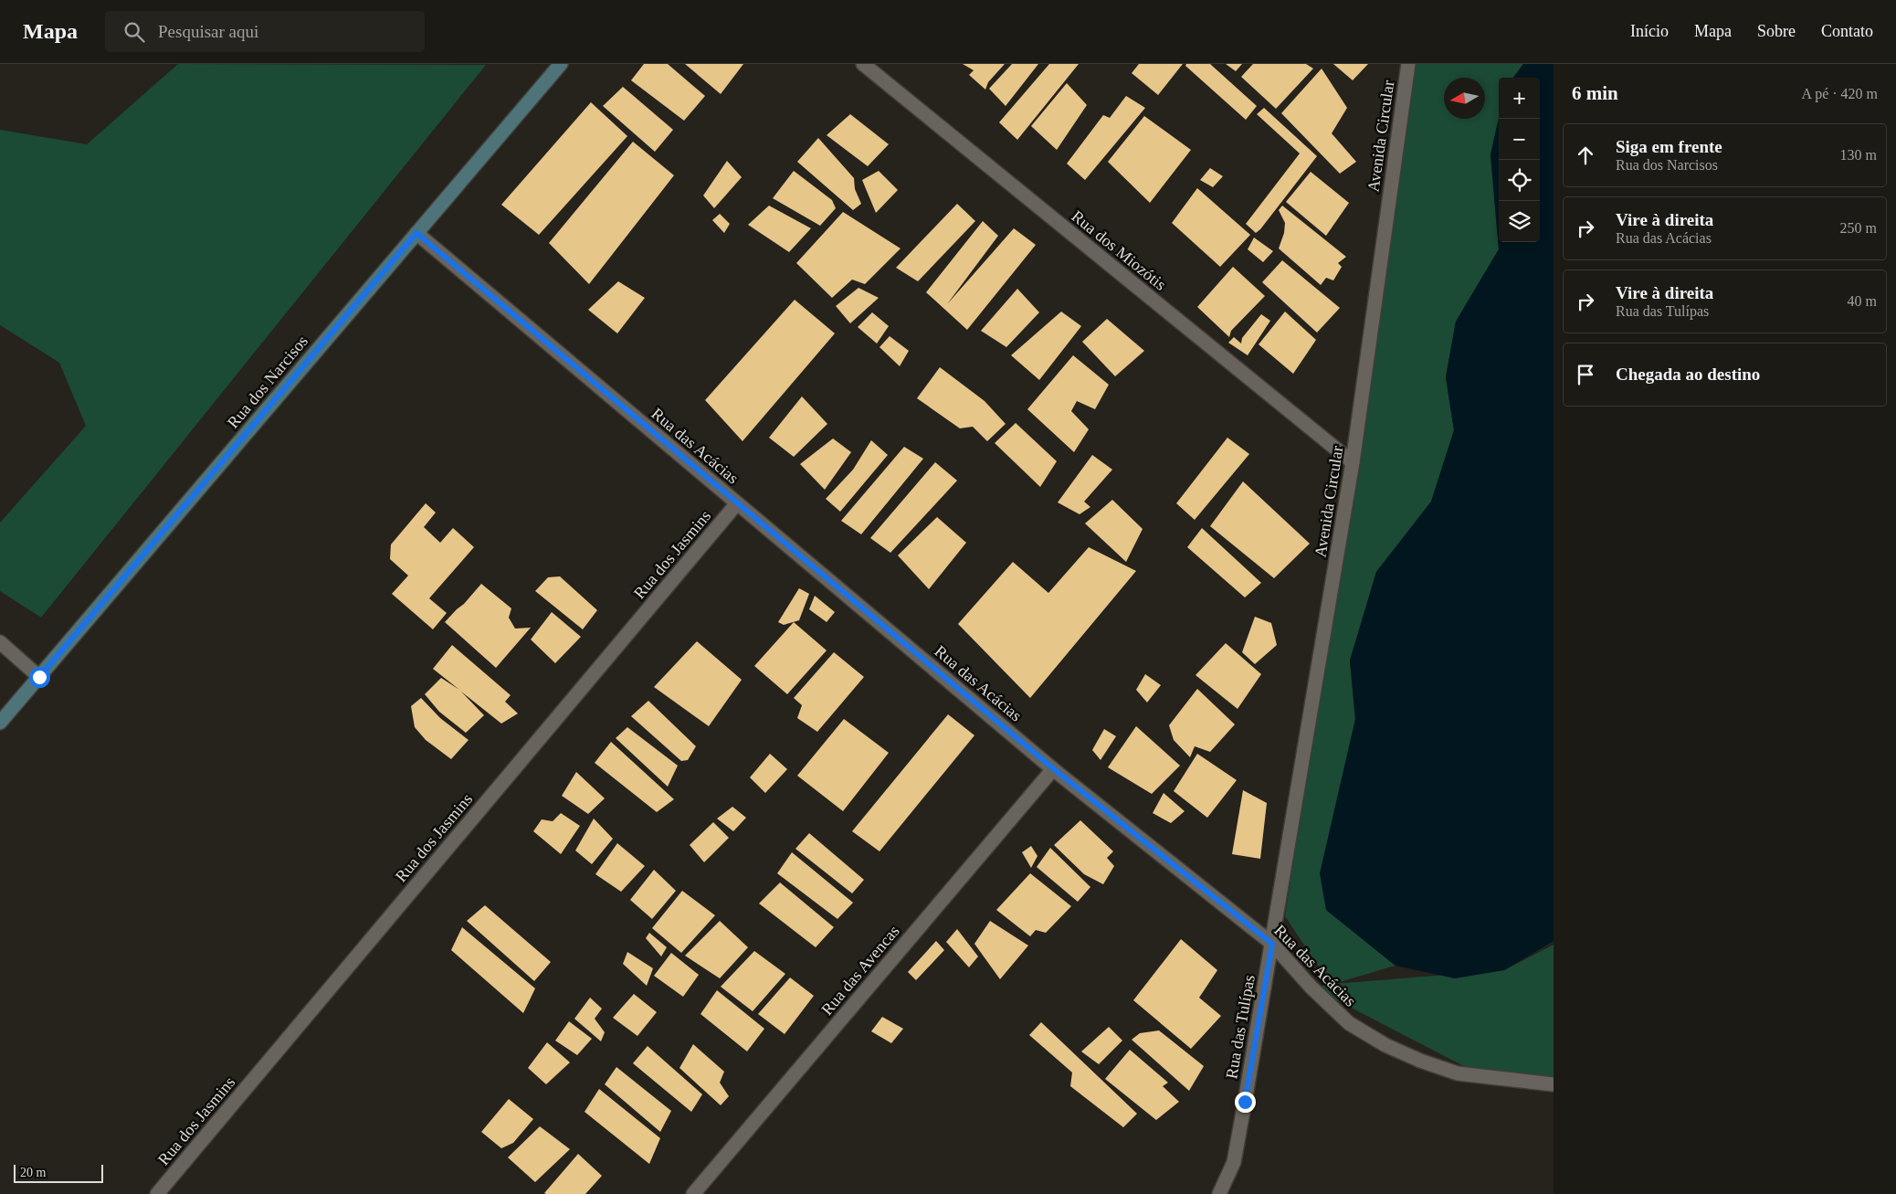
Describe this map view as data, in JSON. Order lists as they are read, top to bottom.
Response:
{
  "streets": {
    "street": [
      "Avenida Circular",
      "Rua dos Miozótis",
      "Rua dos Narcisos",
      "Rua das Acácias",
      "Rua dos Jasmins",
      "Rua das Avencas",
      "Rua das Tulípas"
    ]
  },
  "crossings": [
    ["Avenida Circular", "Rua dos Miozótis"],
    ["Avenida Circular", "Rua das Acácias"],
    ["Avenida Circular", "Rua das Tulípas"],
    ["Rua dos Narcisos", "Rua das Acácias"],
    ["Rua das Acácias", "Rua dos Jasmins"],
    ["Rua das Acácias", "Rua das Avencas"],
    ["Rua das Acácias", "Rua das Tulípas"]
  ],
  "scale_bar": "20 m",
  "north": "left",
  "page": {
    "header": "Mapa",
    "search": "Pesquisar aqui",
    "nav": [
      "Início",
      "Mapa",
      "Sobre",
      "Contato"
    ],
    "heading": ["6 min", "A pé · 420 m"],
    "map_buttons": ["+", "−"],
    "list": [
      ["Siga em frente", "Rua dos Narcisos", "130 m"],
      ["Vire à direita", "Rua das Acácias", "250 m"],
      ["Vire à direita", "Rua das Tulípas", "40 m"],
      "Chegada ao destino"
    ],
    "scale": "20 m"
  }
}
